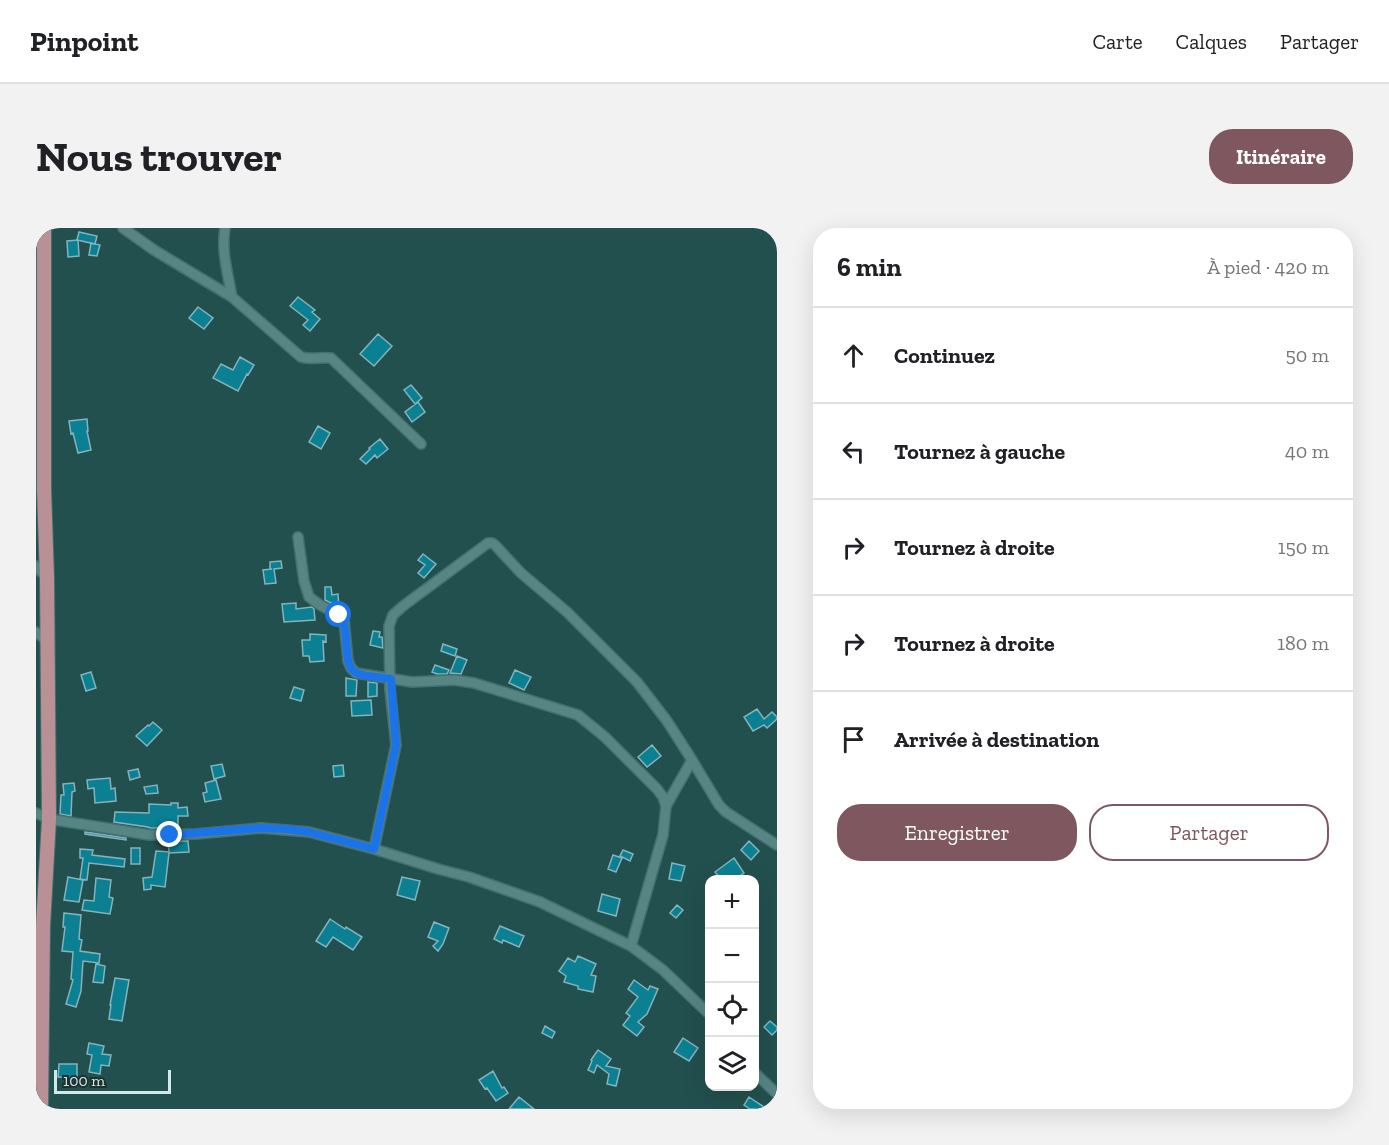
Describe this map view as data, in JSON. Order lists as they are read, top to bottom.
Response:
{
  "scale_bar": "100 m",
  "page": {
    "header": "Pinpoint",
    "nav": ["Carte", "Calques", "Partager"],
    "buttons": [
      "Itinéraire",
      ["Enregistrer", "Partager"]
    ],
    "title": "Nous trouver",
    "heading": ["6 min", "À pied · 420 m"],
    "list": [
      ["Continuez", "50 m"],
      ["Tournez à gauche", "40 m"],
      ["Tournez à droite", "150 m"],
      ["Tournez à droite", "180 m"],
      "Arrivée à destination"
    ],
    "map_buttons": ["+", "−"],
    "scale": "100 m"
  }
}
